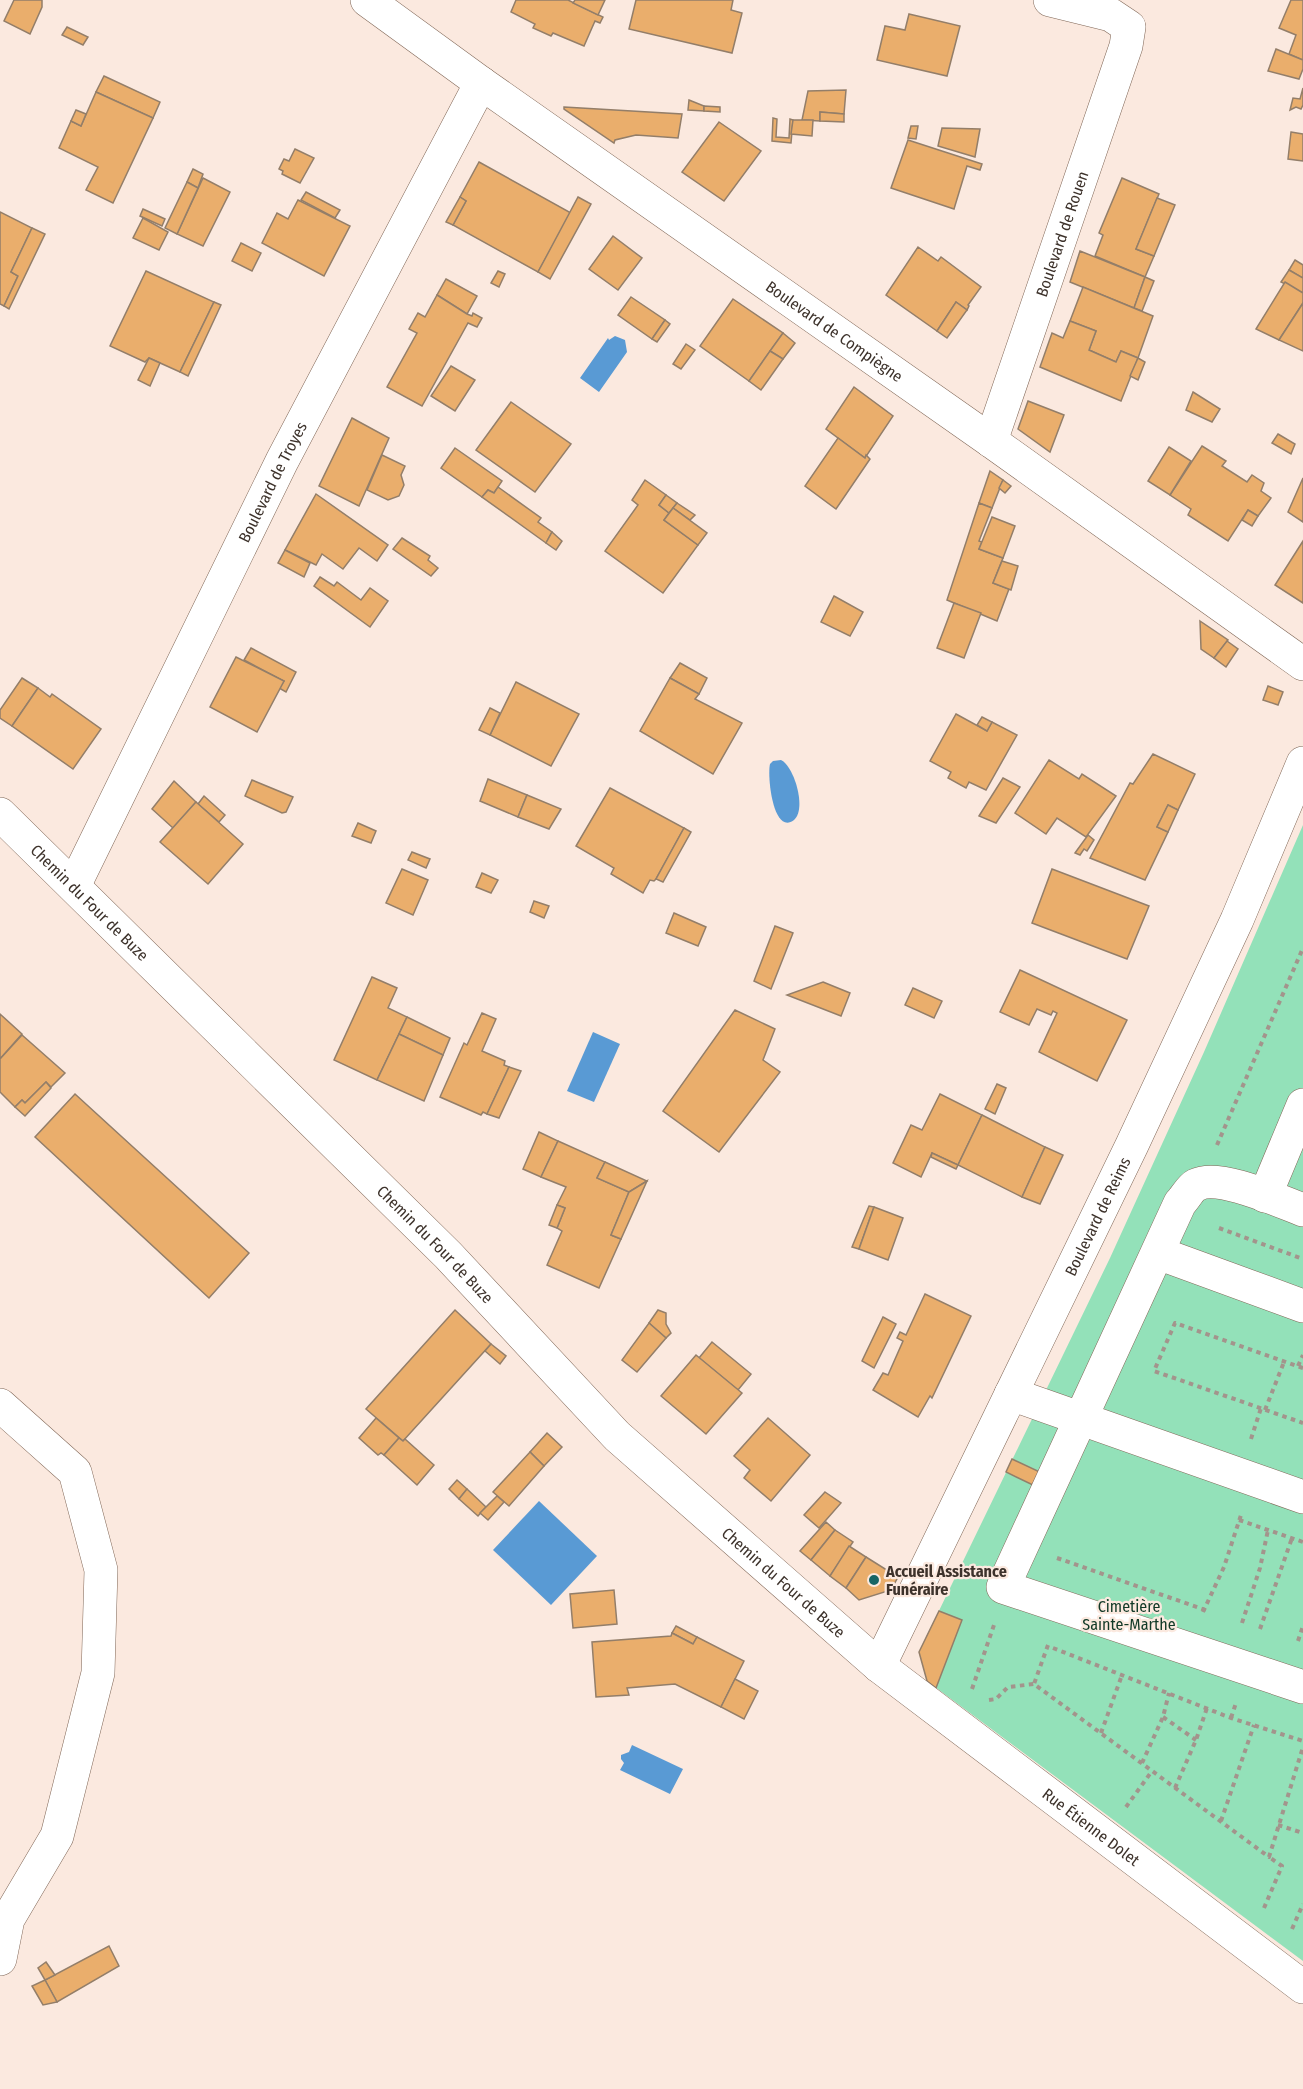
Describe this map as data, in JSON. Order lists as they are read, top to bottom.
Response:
{
  "streets": {
    "street": [
      "Boulevard de Rouen",
      "Boulevard de Compiègne",
      "Boulevard de Troyes",
      "Chemin du Four de Buze",
      "Boulevard de Reims",
      "Rue Étienne Dolet"
    ]
  },
  "crossings": [
    ["Boulevard de Rouen", "Boulevard de Compiègne"],
    ["Boulevard de Compiègne", "Boulevard de Troyes"],
    ["Boulevard de Troyes", "Chemin du Four de Buze"],
    ["Chemin du Four de Buze", "Boulevard de Reims"],
    ["Chemin du Four de Buze", "Rue Étienne Dolet"],
    ["Boulevard de Reims", "Rue Étienne Dolet"]
  ],
  "parks": ["Cimetière Sainte-Marthe"],
  "places": ["Accueil Assistance Funéraire"]
}
